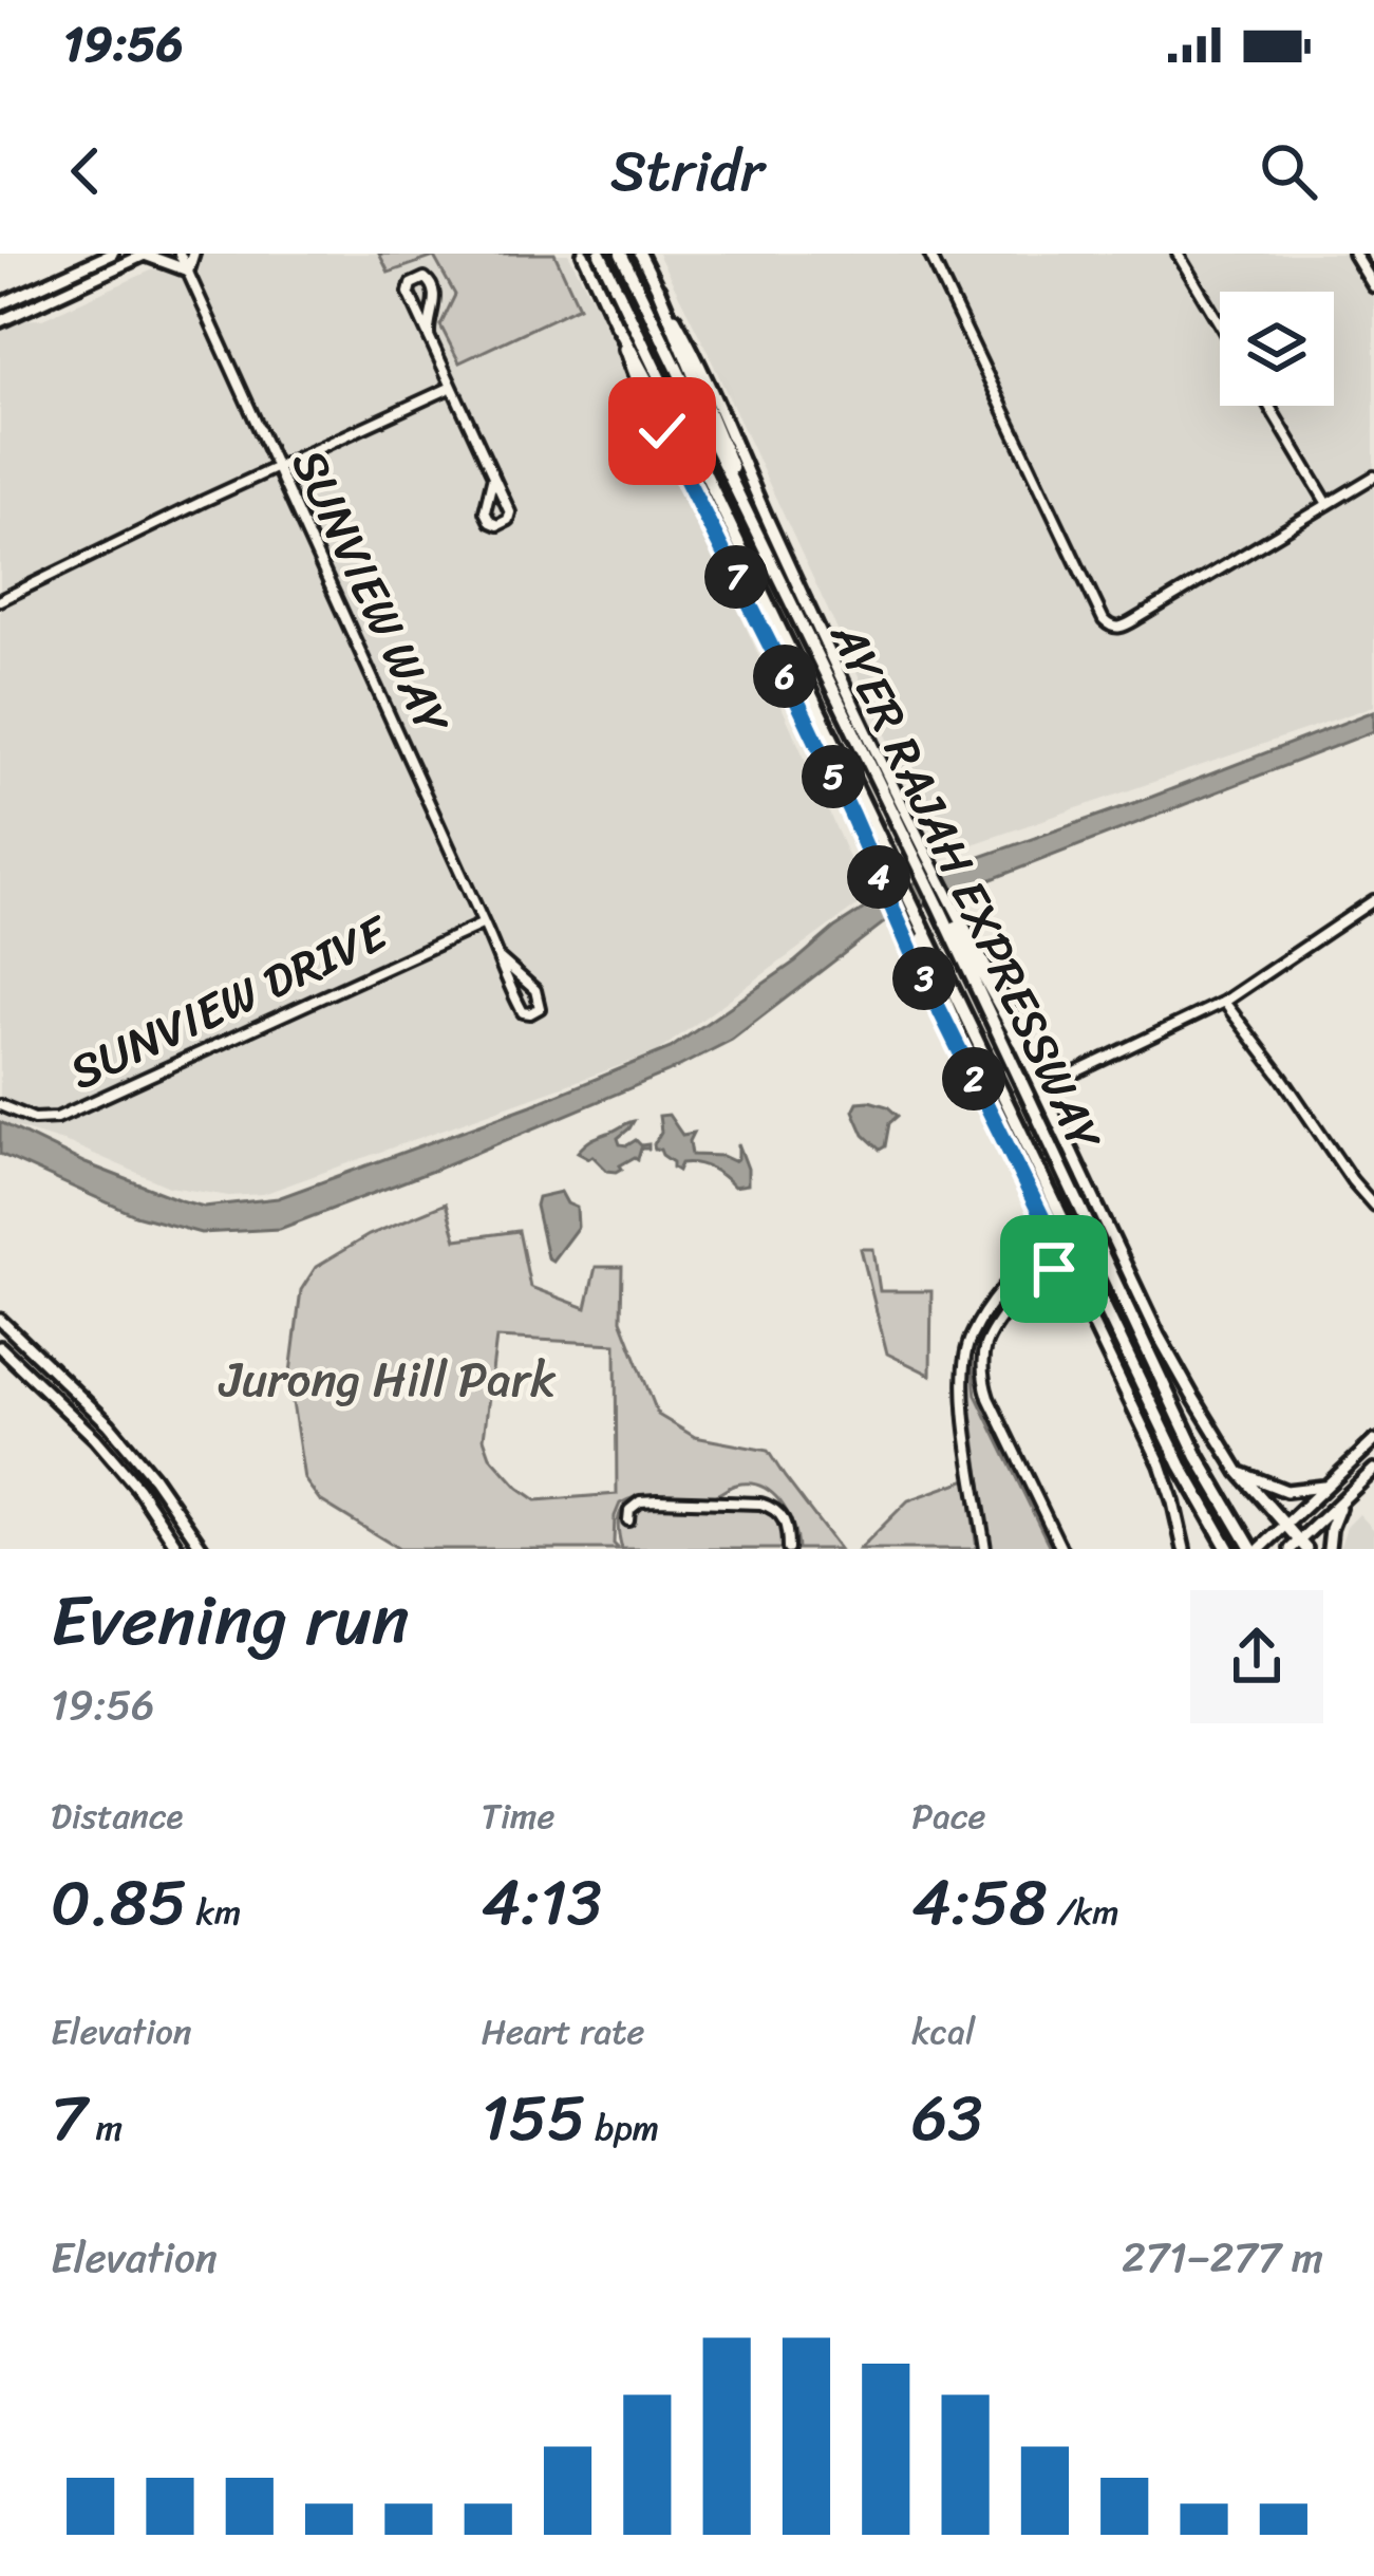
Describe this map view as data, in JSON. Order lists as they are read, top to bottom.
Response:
{
  "streets": {
    "highway": ["AYER RAJAH EXPRESSWAY"],
    "street": ["SUNVIEW WAY", "SUNVIEW DRIVE"]
  },
  "crossings": [
    ["SUNVIEW WAY", "SUNVIEW DRIVE"]
  ],
  "parks": ["Jurong Hill Park"],
  "page": {
    "status": "19:56",
    "header": "Stridr",
    "pins": [
      "7",
      "6",
      "5",
      "4",
      "3",
      "2"
    ],
    "heading": ["Evening run", "19:56"],
    "stats": [
      ["Distance", "0.85 km"],
      ["Time", "4:13"],
      ["Pace", "4:58 /km"],
      ["Elevation", "7 m"],
      ["Heart rate", "155 bpm"],
      ["kcal", "63"]
    ],
    "chart": ["Elevation", "271–277 m"]
  }
}
